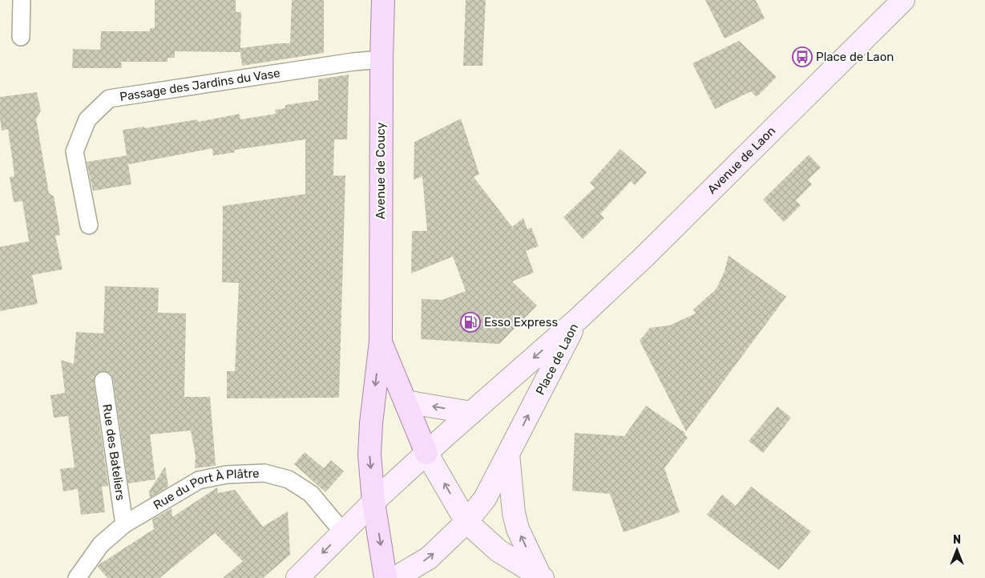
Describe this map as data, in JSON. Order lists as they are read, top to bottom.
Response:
{
  "streets": {
    "main road": ["Avenue de Laon", "Avenue de Coucy", "Place de Laon"],
    "street": ["Passage des Jardins du Vase", "Rue des Bateliers", "Rue du Port À Plâtre"]
  },
  "crossings": [
    ["Passage des Jardins du Vase", "Avenue de Coucy"],
    ["Avenue de Laon", "Place de Laon"],
    ["Place de Laon", "Rue du Port À Plâtre"],
    ["Rue des Bateliers", "Rue du Port À Plâtre"]
  ],
  "places": {
    "bus stop": ["Place de Laon"],
    "fuel station": ["Esso Express"]
  },
  "north": "top"
}
